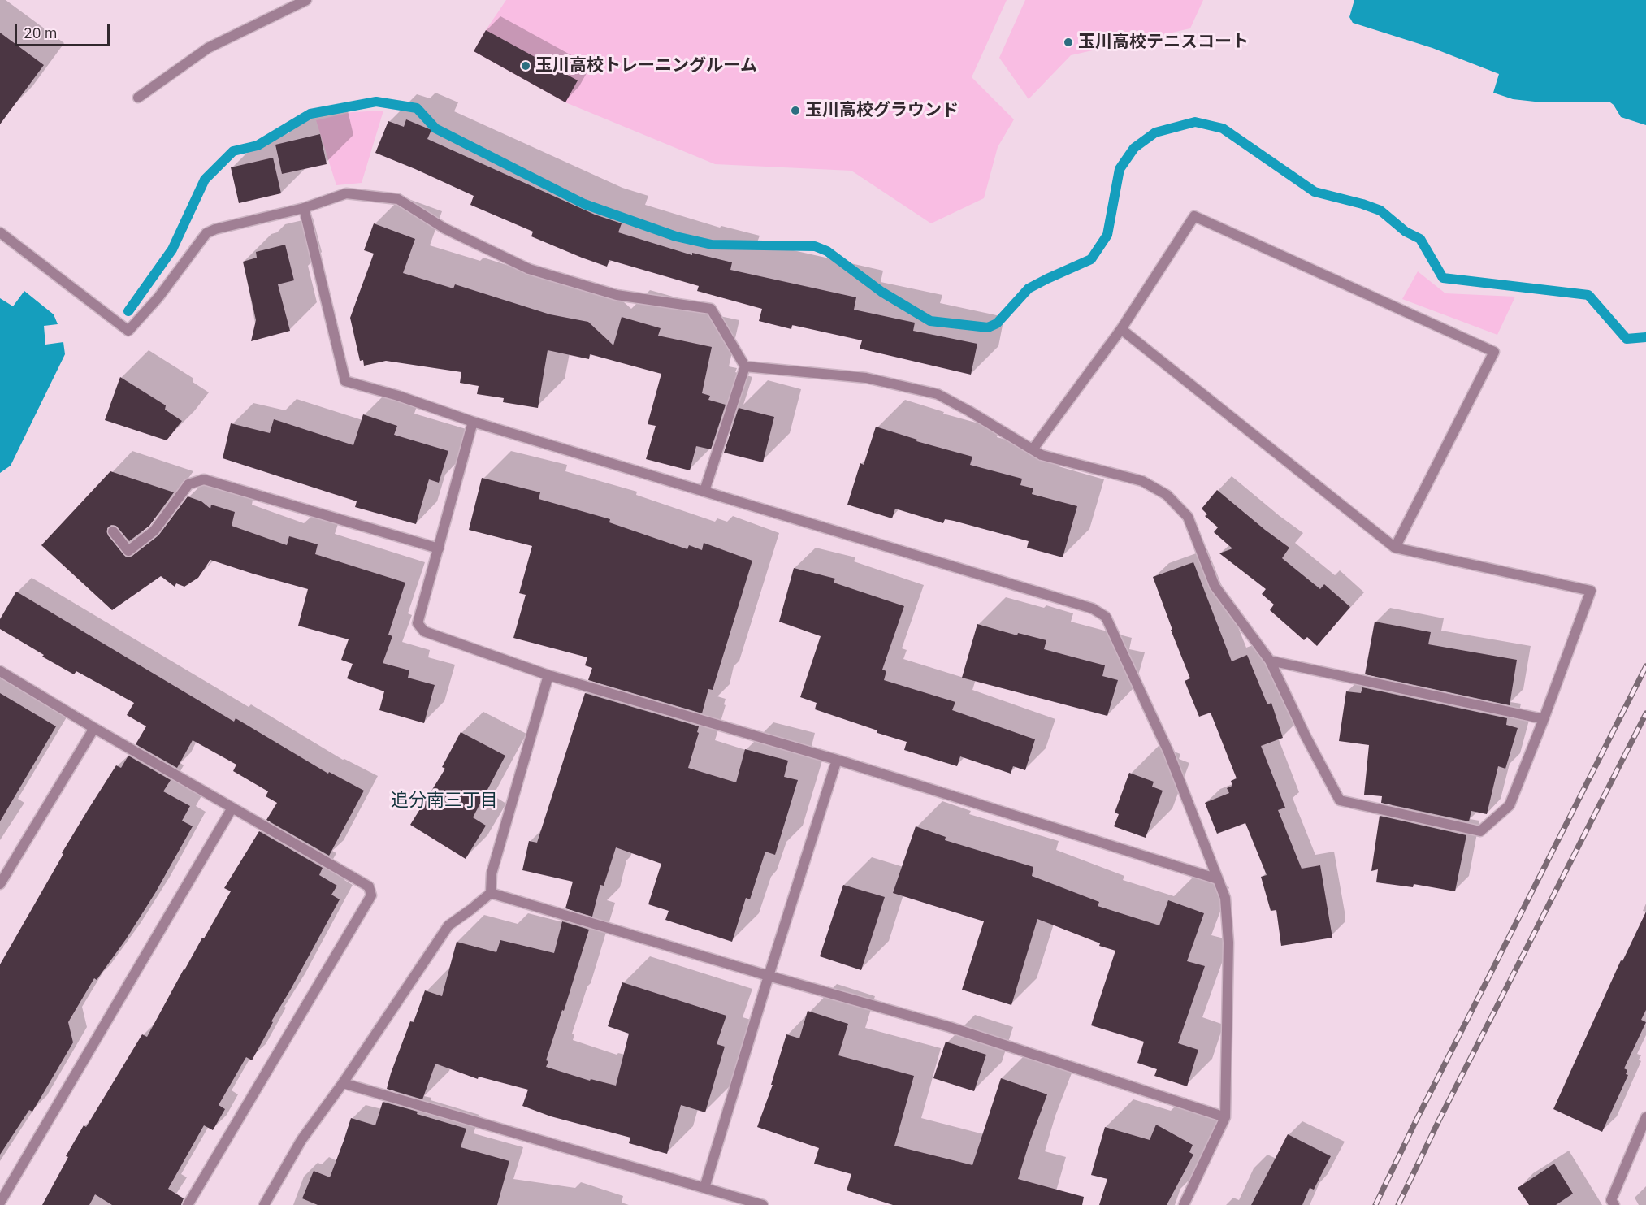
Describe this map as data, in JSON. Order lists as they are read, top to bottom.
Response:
{
  "districts": ["追分南三丁目"],
  "places": ["玉川高校テニスコート", "玉川高校トレーニングルーム", "玉川高校グラウンド"],
  "scale_bar": "20 m"
}
